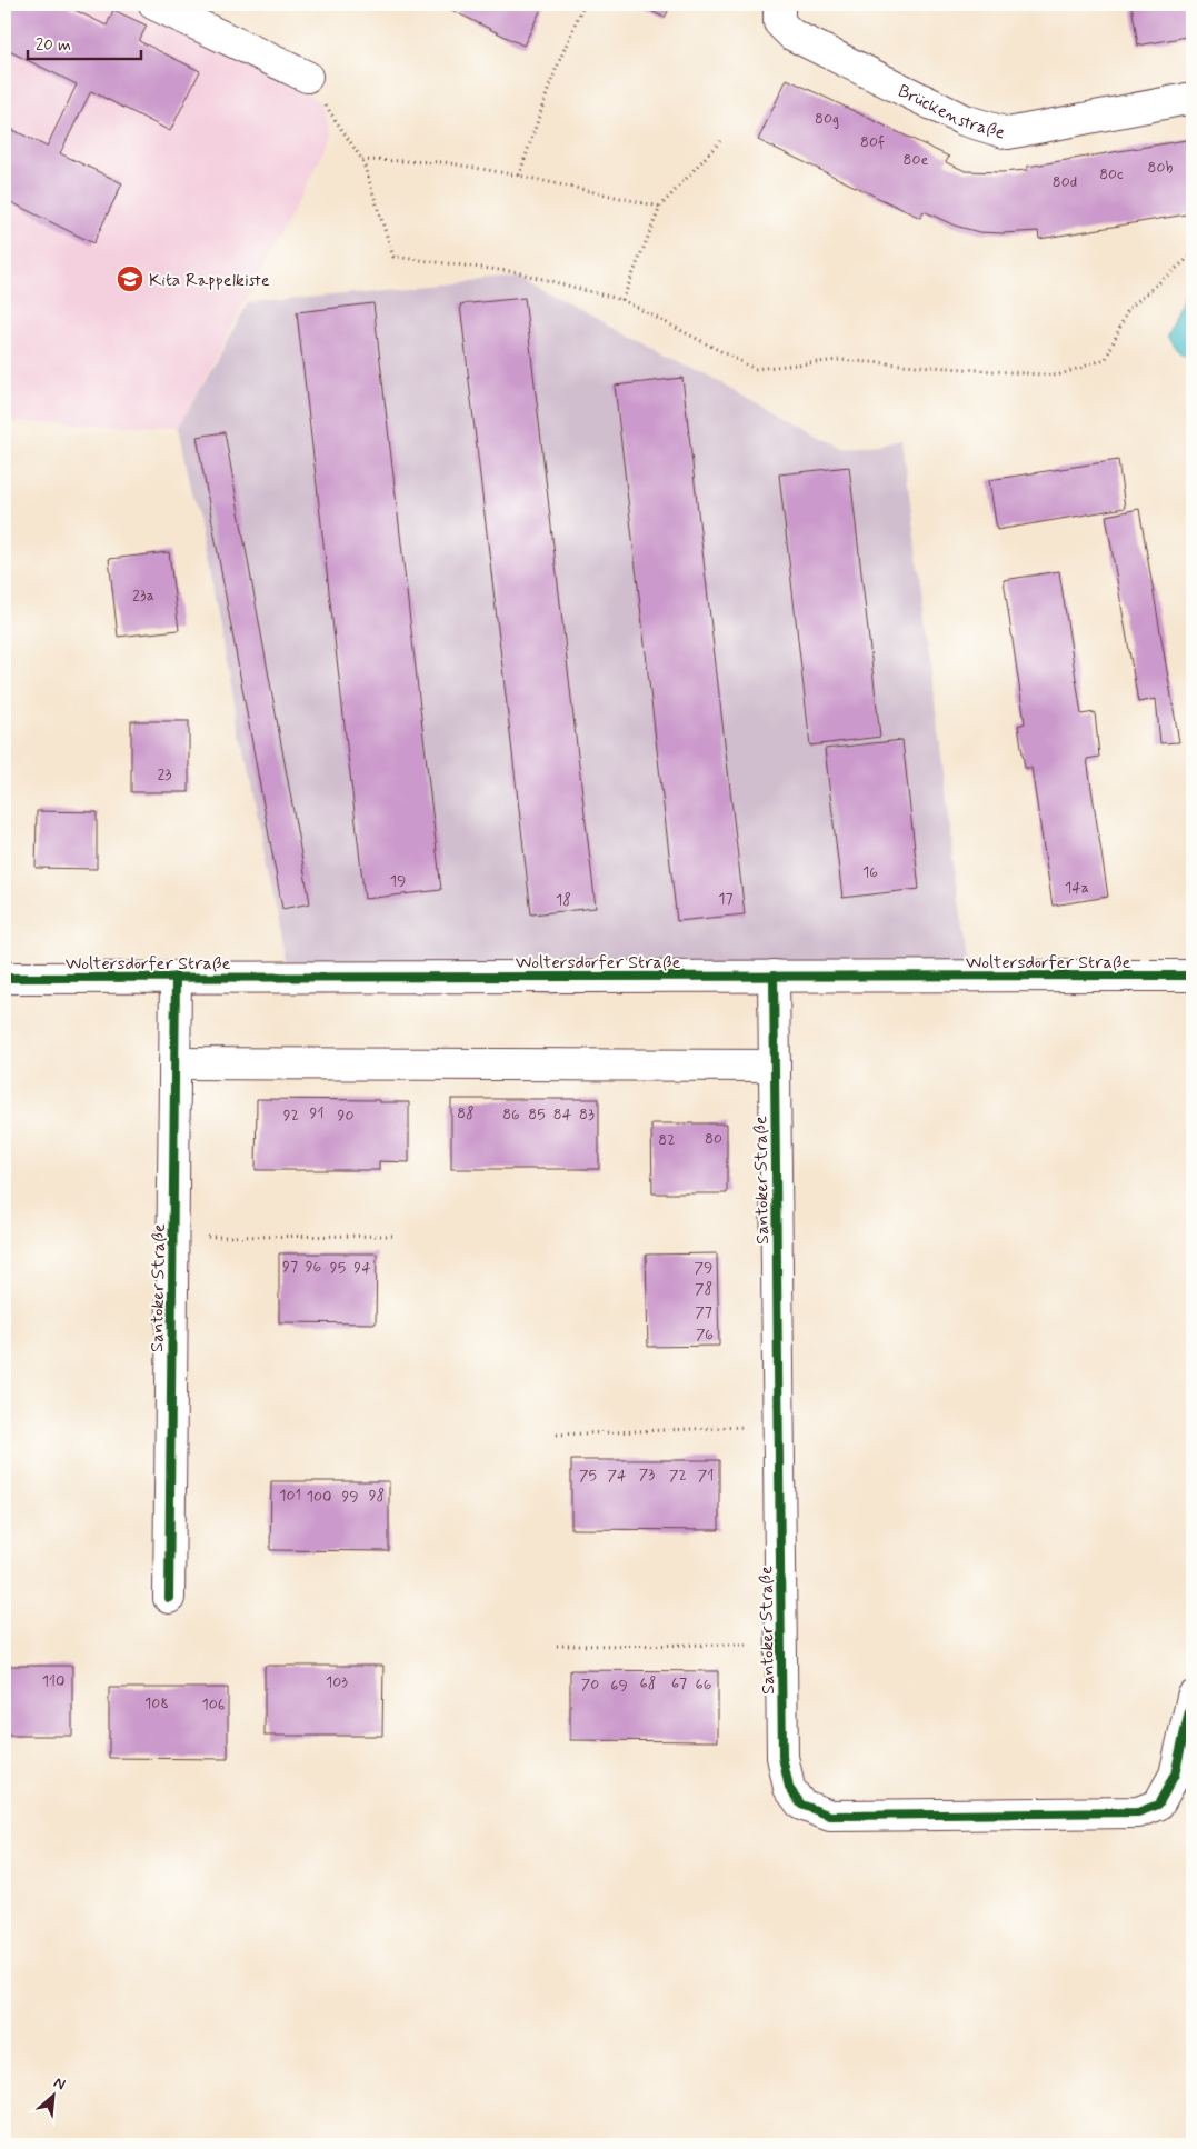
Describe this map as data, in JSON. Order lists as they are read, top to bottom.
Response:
{
  "streets": {
    "street": ["Brückenstraße", "Woltersdorfer Straße", "Santoker Straße"]
  },
  "crossings": [
    ["Woltersdorfer Straße", "Santoker Straße"]
  ],
  "places": {
    "school or university": ["Kita Rappelkiste"]
  },
  "house_numbers": [
    "80g",
    "80f",
    "80e",
    "80b",
    "80c",
    "80d",
    "23a",
    "23",
    "16",
    "19",
    "14a",
    "17",
    "18",
    "91",
    "88",
    "86",
    "85",
    "84",
    "83",
    "92",
    "90",
    "80",
    "82",
    "97",
    "96",
    "95",
    "94",
    "79",
    "78",
    "77",
    "76",
    "73",
    "75",
    "74",
    "72",
    "71",
    "101",
    "98",
    "100",
    "99",
    "110",
    "103",
    "68",
    "67",
    "70",
    "66",
    "69",
    "108",
    "106"
  ],
  "scale_bar": "20 m",
  "north": "top right"
}
